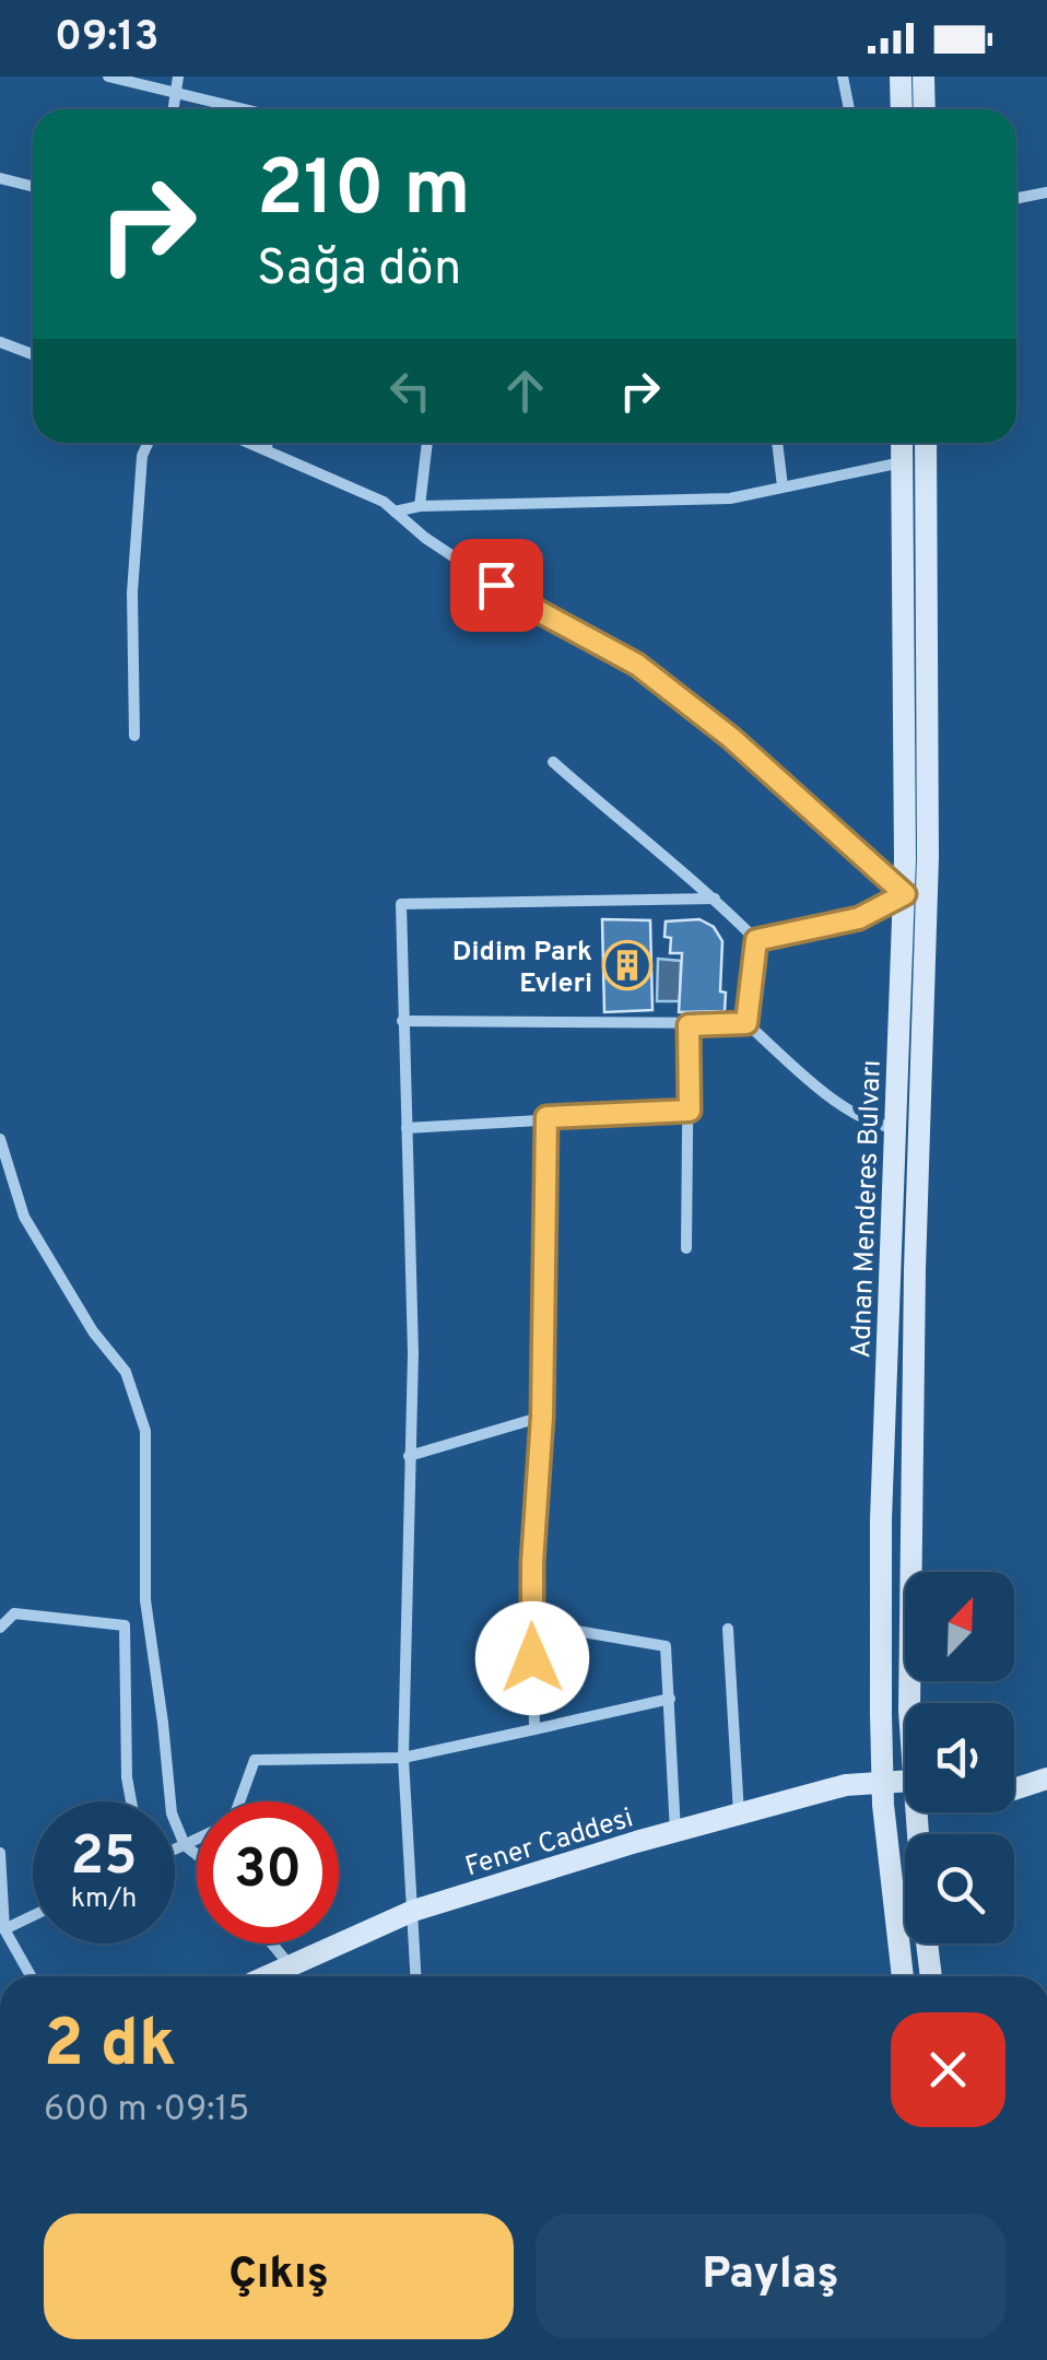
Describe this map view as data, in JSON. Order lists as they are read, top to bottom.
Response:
{
  "streets": {
    "main road": ["Adnan Menderes Bulvarı", "Fener Caddesi"]
  },
  "crossings": [
    ["Adnan Menderes Bulvarı", "Fener Caddesi"]
  ],
  "places": {
    "building": ["Didim Park Evleri"]
  },
  "north": "top right",
  "page": {
    "status": "09:13",
    "turn": ["210 m", "Sağa dön"],
    "speed": "25 km/h",
    "limit": "30",
    "heading": ["2 dk", "600 m · 09:15"],
    "buttons": ["Çıkış", "Paylaş"]
  }
}
